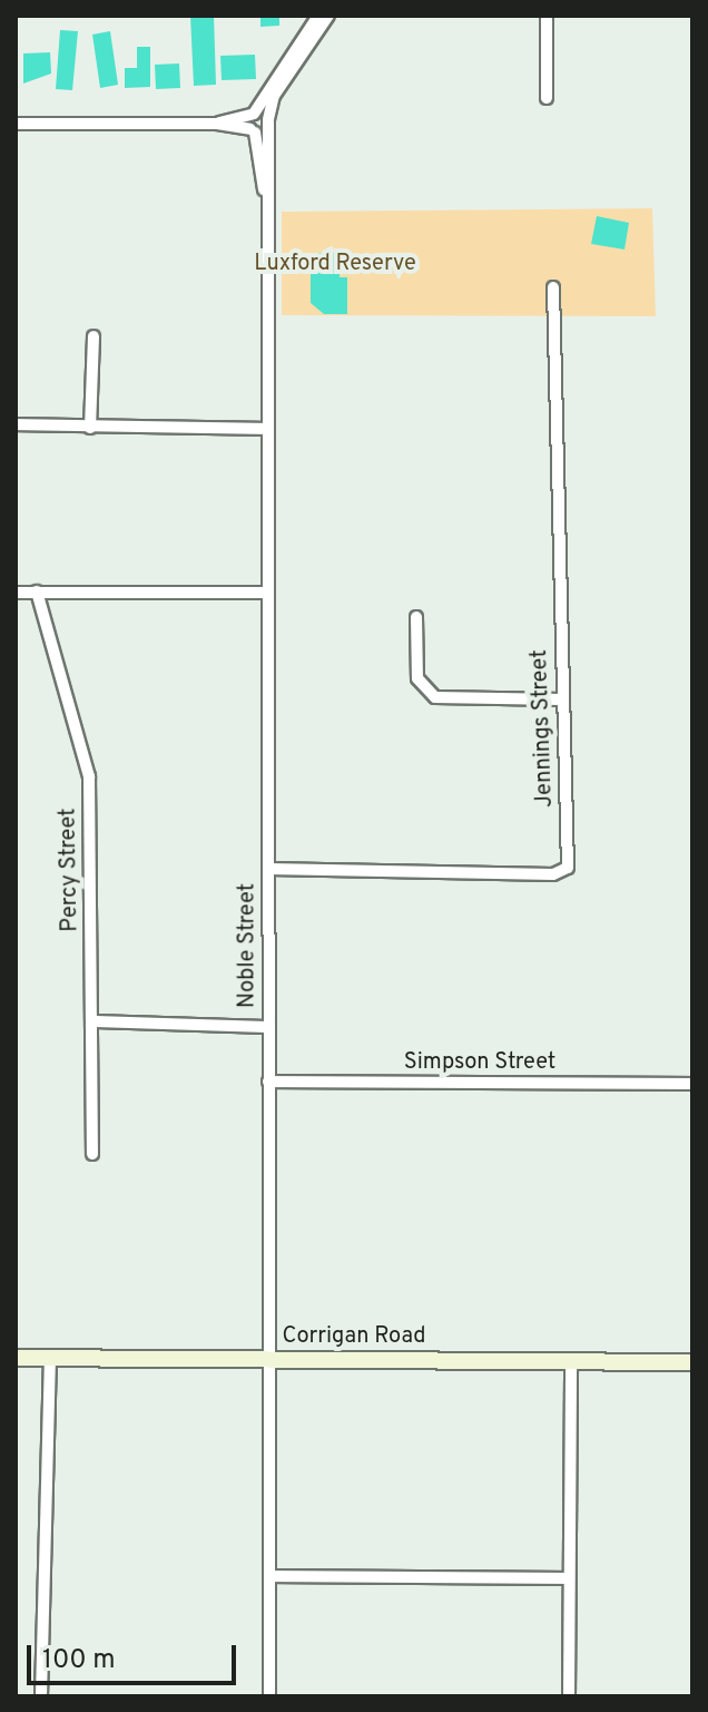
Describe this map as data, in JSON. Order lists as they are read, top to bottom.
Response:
{
  "streets": {
    "main road": ["Corrigan Road"],
    "street": [
      "Jennings Street",
      "Percy Street",
      "Noble Street",
      "Simpson Street"
    ]
  },
  "crossings": [
    ["Jennings Street", "Noble Street"],
    ["Noble Street", "Simpson Street"],
    ["Noble Street", "Corrigan Road"]
  ],
  "parks": ["Luxford Reserve"],
  "scale_bar": "100 m"
}
